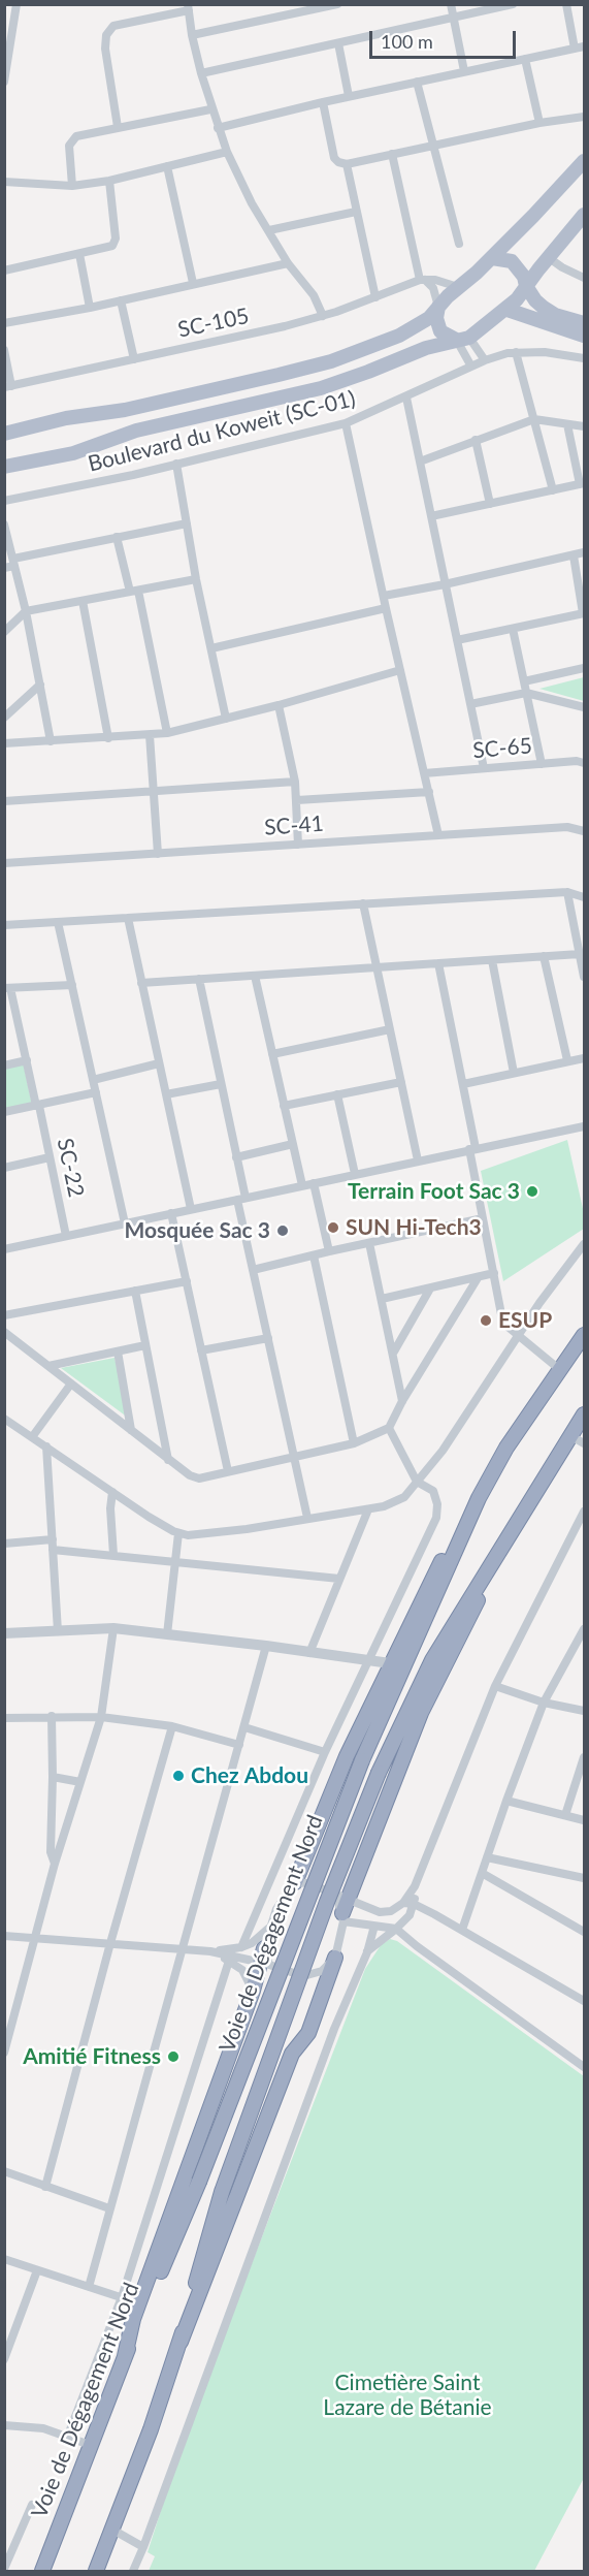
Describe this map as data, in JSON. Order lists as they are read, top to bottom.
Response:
{
  "streets": {
    "highway": ["Voie de Dégagement Nord"],
    "street": [
      "SC-105",
      "Boulevard du Koweit (SC-01)",
      "SC-65",
      "SC-41",
      "SC-22"
    ]
  },
  "parks": ["Cimetière Saint Lazare de Bétanie"],
  "places": [
    "Terrain Foot Sac 3",
    "SUN Hi-Tech3",
    "Mosquée Sac 3",
    "ESUP",
    "Chez Abdou",
    "Amitié Fitness"
  ],
  "scale_bar": "100 m"
}
